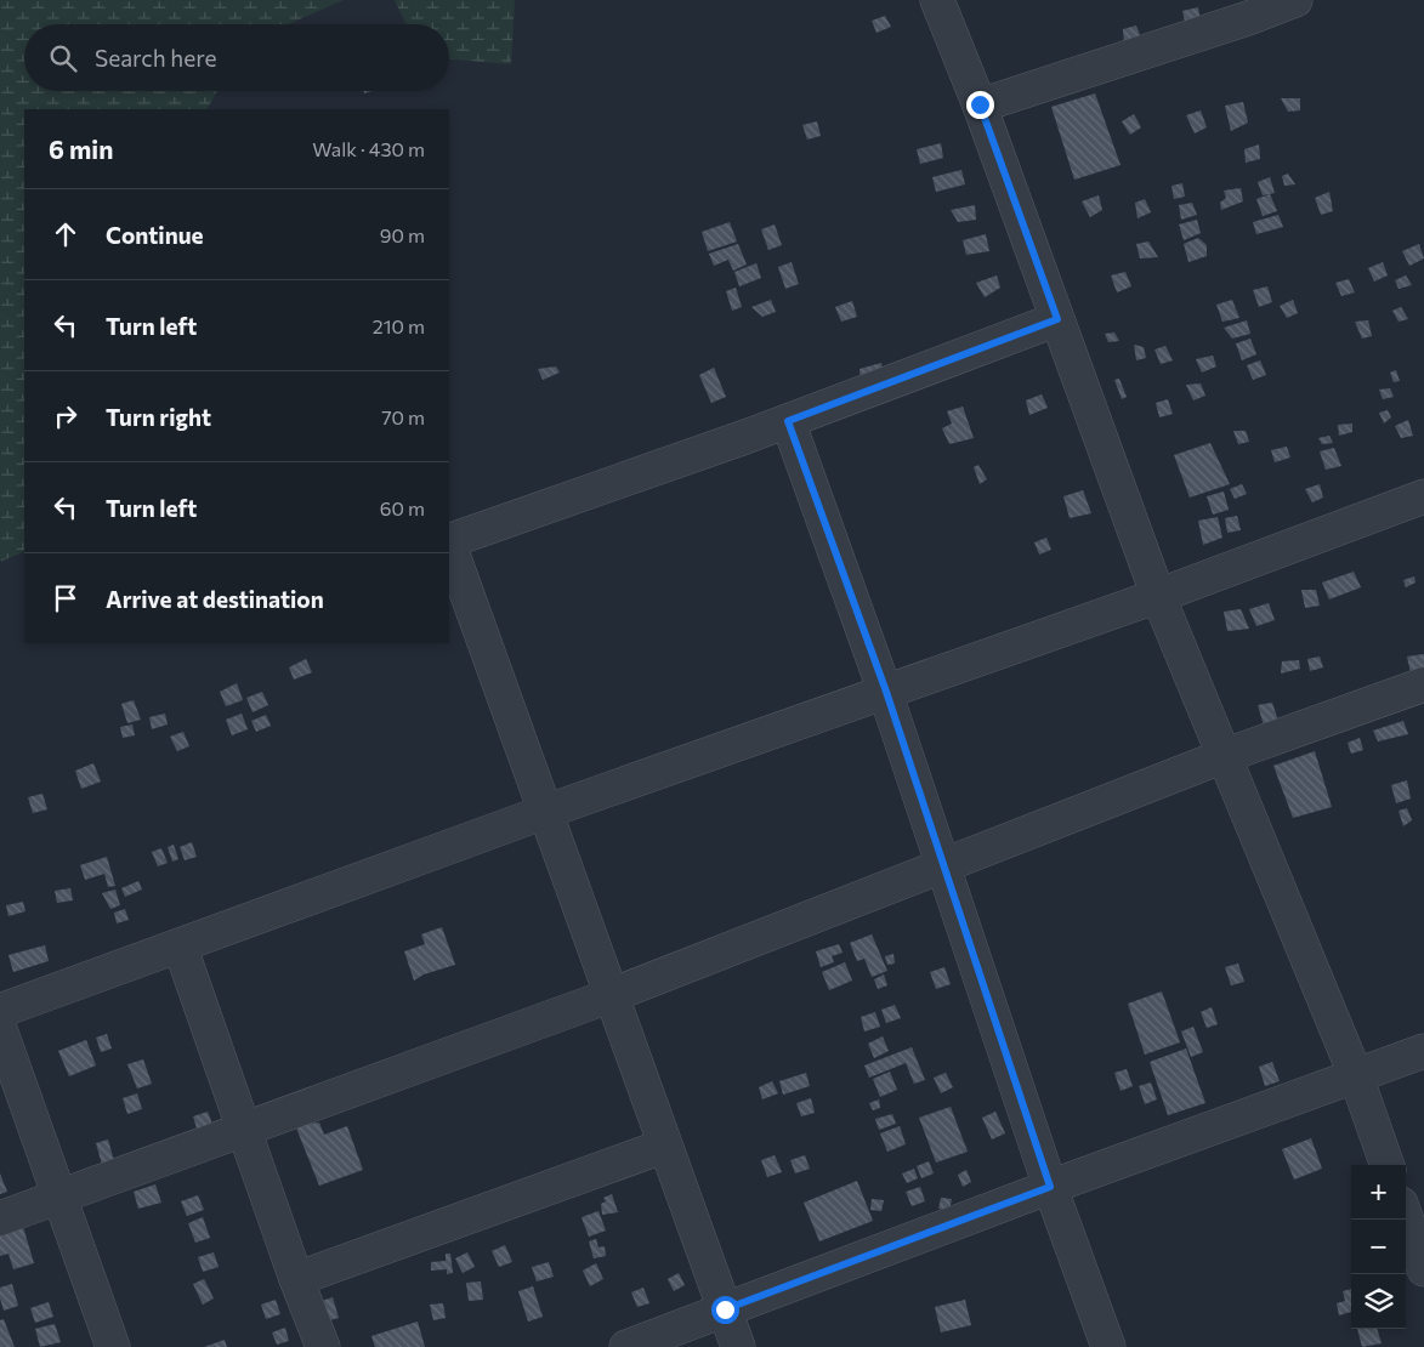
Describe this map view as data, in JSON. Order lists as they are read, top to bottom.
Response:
{
  "page": {
    "search": "Search here",
    "heading": ["6 min", "Walk · 430 m"],
    "list": [
      ["Continue", "90 m"],
      ["Turn left", "210 m"],
      ["Turn right", "70 m"],
      ["Turn left", "60 m"],
      "Arrive at destination"
    ],
    "map_buttons": ["+", "−"]
  }
}
